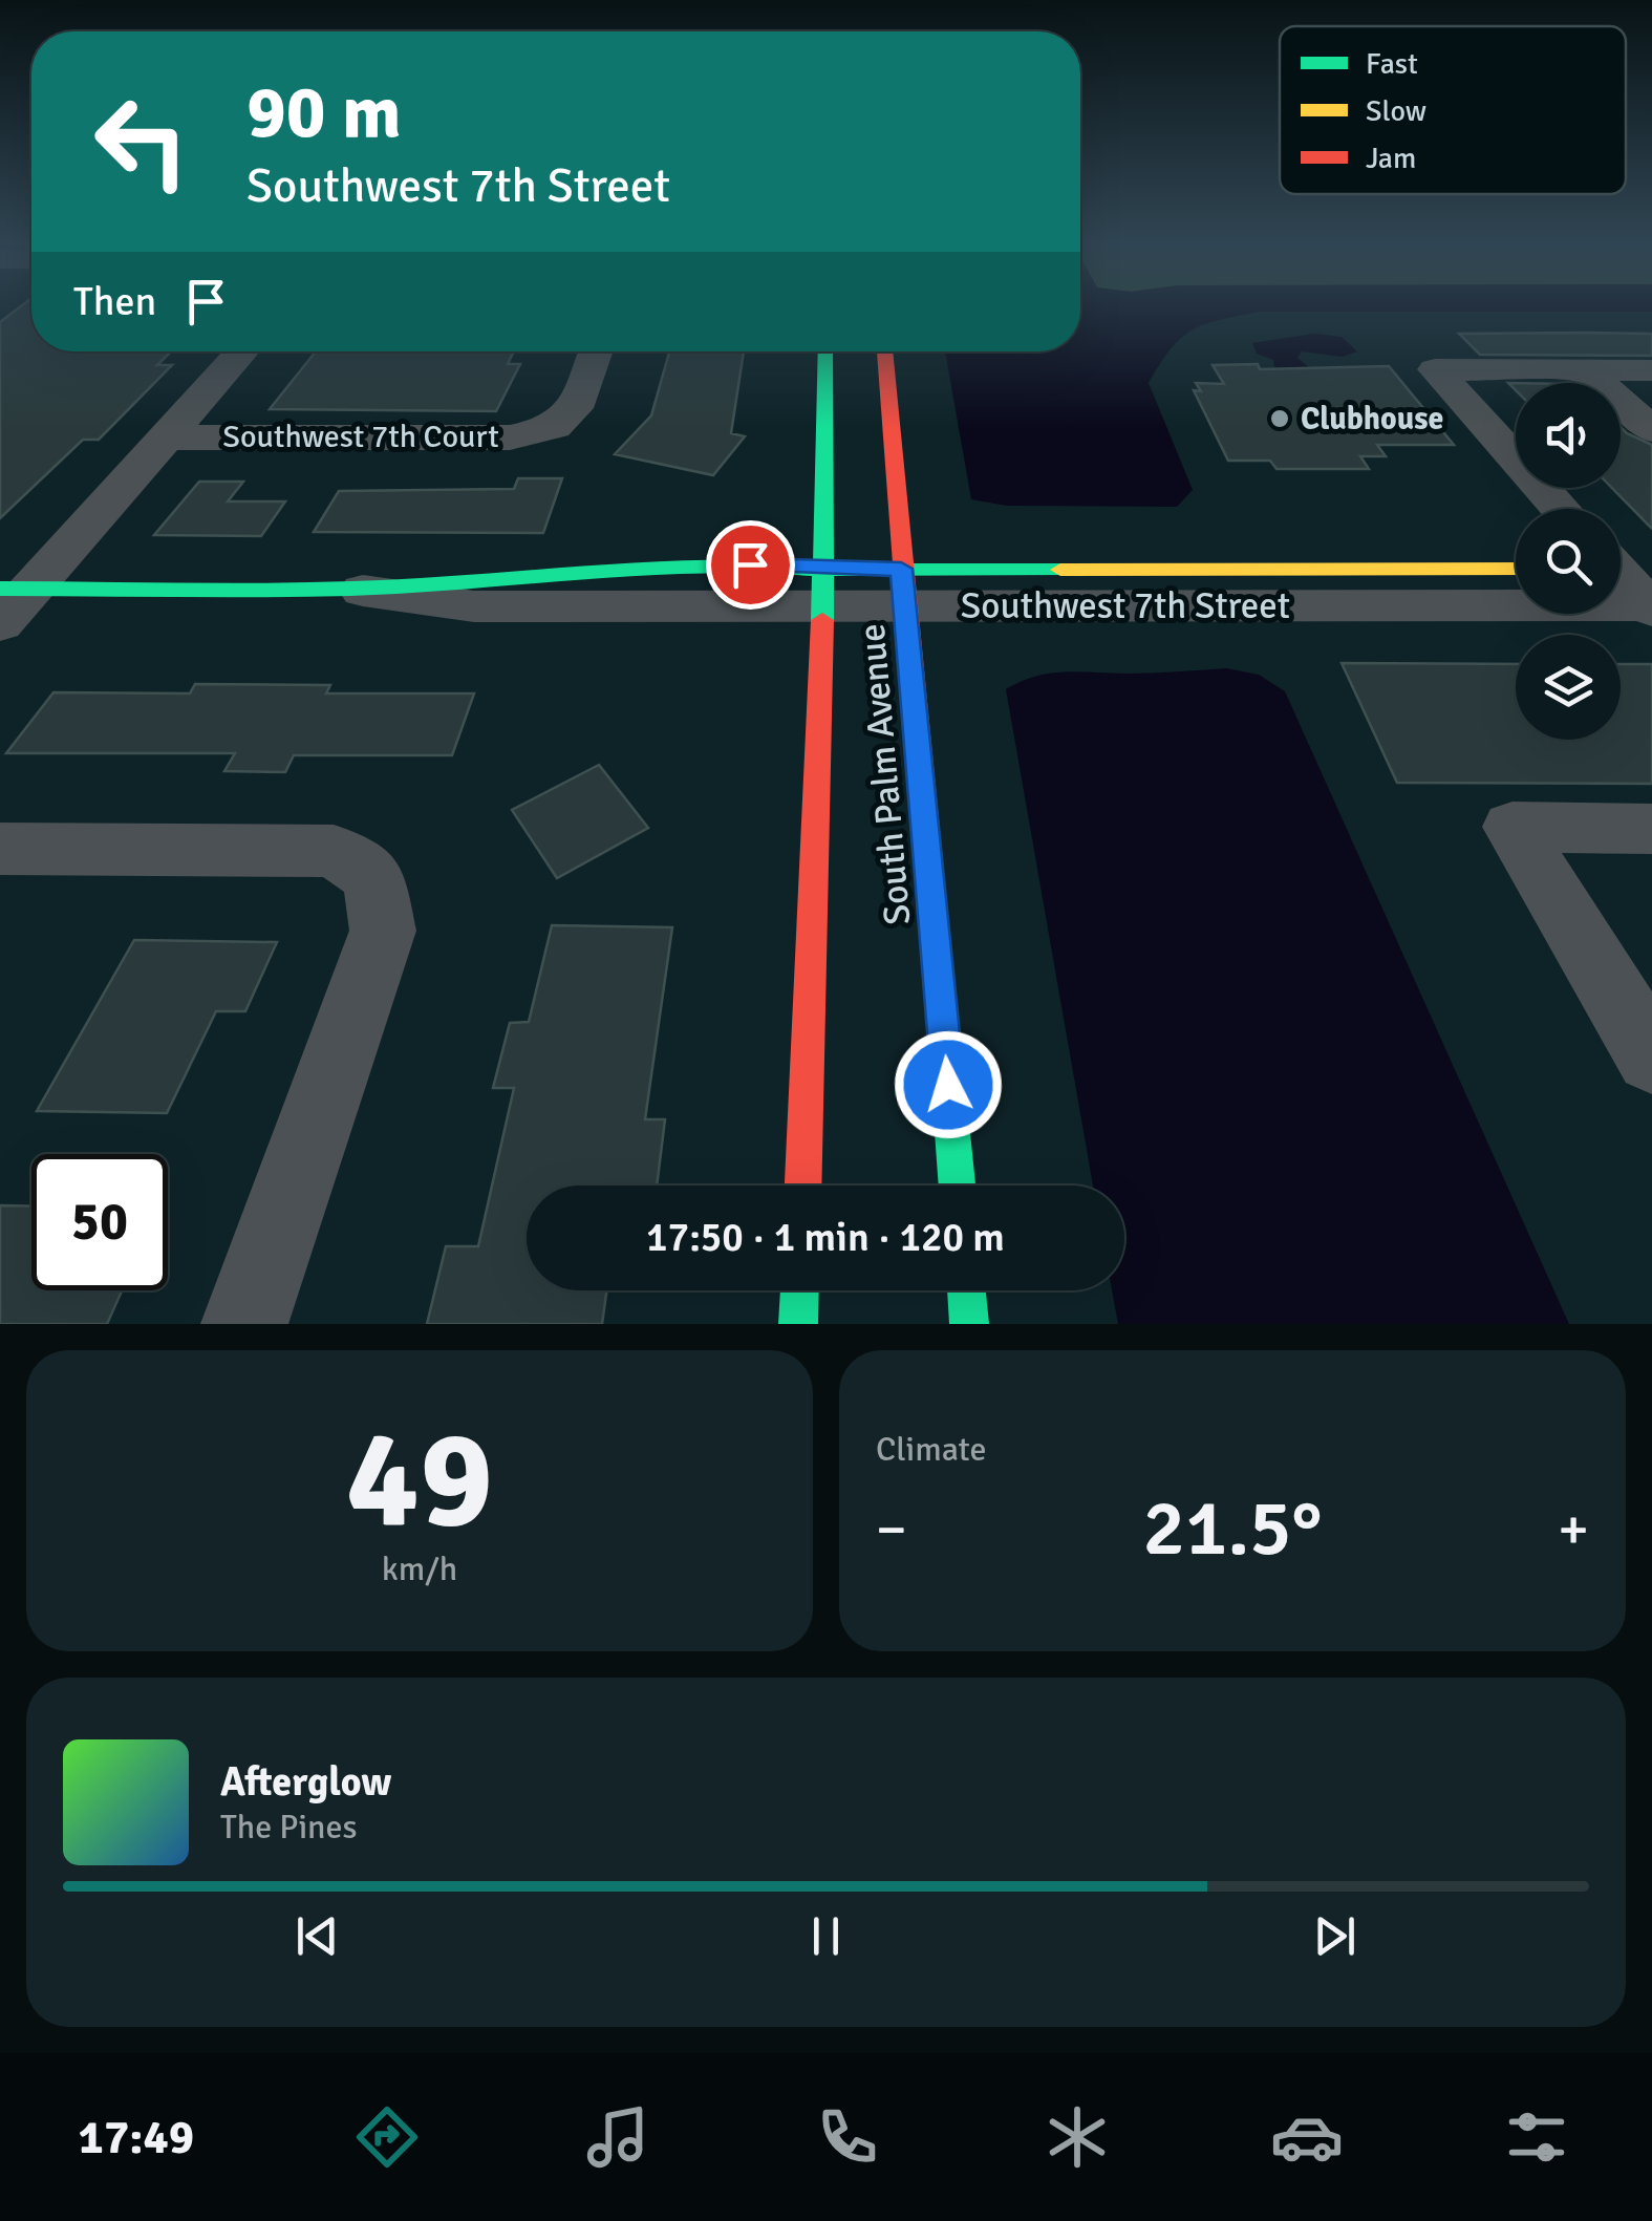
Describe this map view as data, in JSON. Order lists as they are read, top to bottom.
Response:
{
  "streets": {
    "main road": ["Southwest 7th Street", "South Palm Avenue"],
    "street": ["Southwest 7th Court"]
  },
  "crossings": [
    ["Southwest 7th Street", "South Palm Avenue"]
  ],
  "places": ["Clubhouse"],
  "legend": ["Fast", "Slow", "Jam"],
  "page": {
    "turn": ["90 m", "Southwest 7th Street"],
    "then": "Then",
    "limit": "50",
    "trip": "17:50 · 1 min · 120 m",
    "tile": [
      ["49", "km/h"],
      "Climate"
    ],
    "heat": ["−", "21.5°", "+"],
    "song": ["Afterglow", "The Pines"],
    "tabs": "17:49"
  }
}
